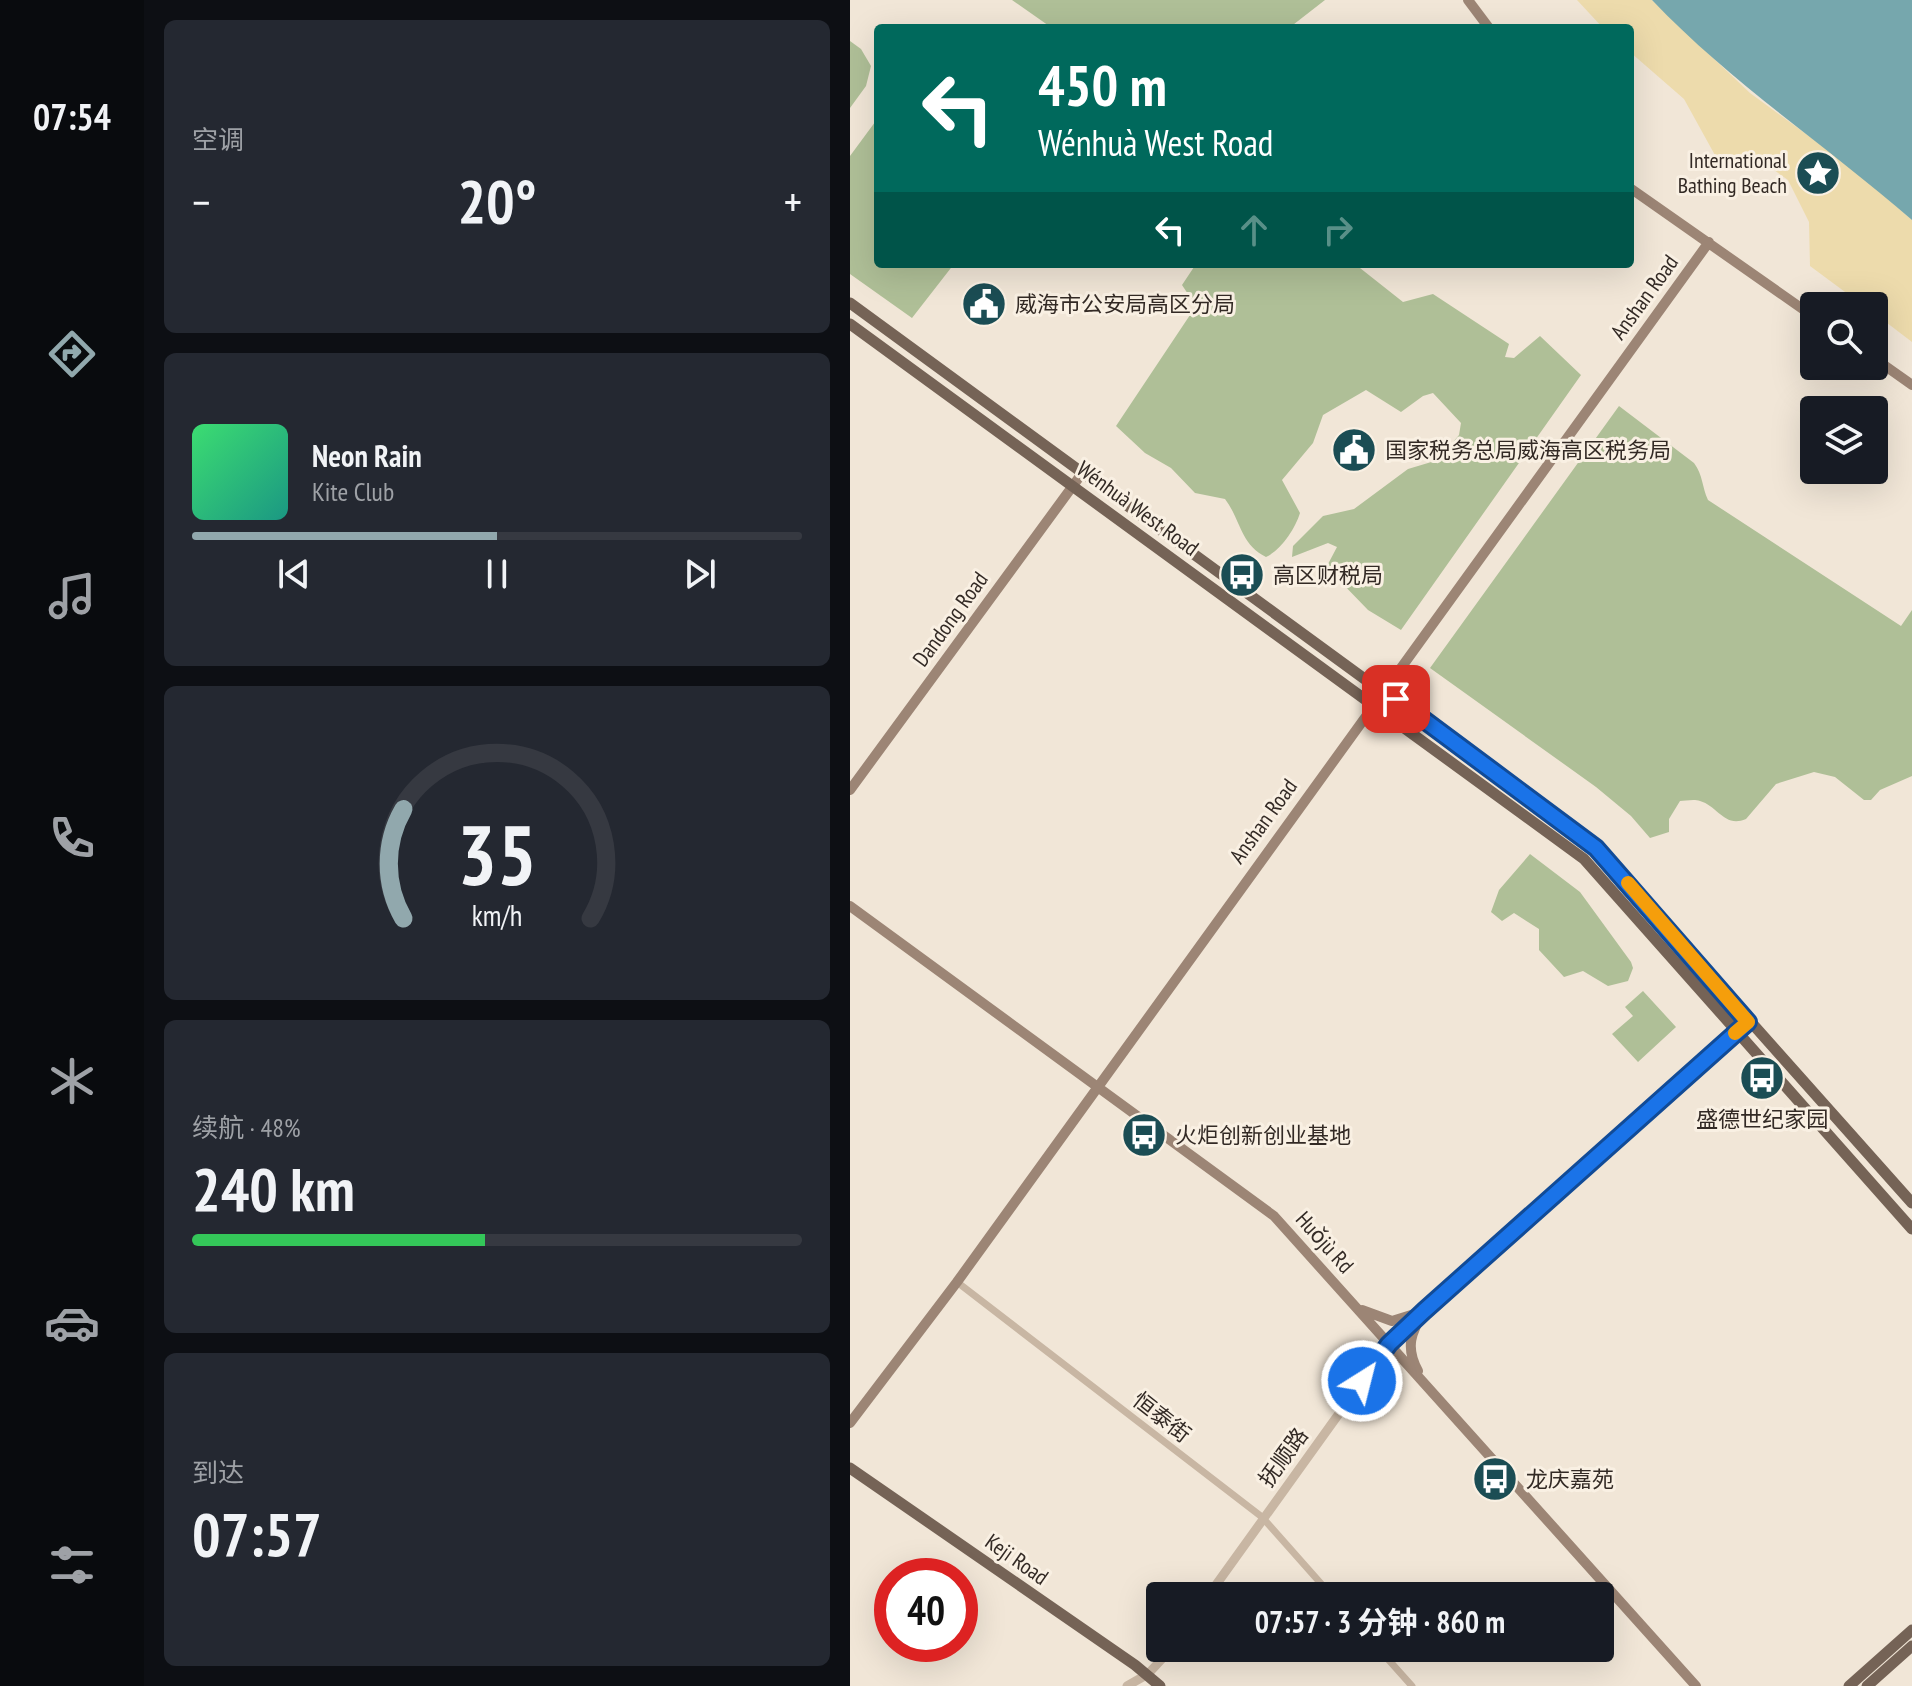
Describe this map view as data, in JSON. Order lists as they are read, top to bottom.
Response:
{
  "streets": {
    "main road": [
      "Anshan Road",
      "Wénhuà West Road",
      "Dandong Road",
      "Huǒjù Rd",
      "Keji Road"
    ],
    "street": ["恒泰街", "抚顺路"]
  },
  "crossings": [
    ["Anshan Road", "Wénhuà West Road"],
    ["Anshan Road", "Huǒjù Rd"],
    ["Anshan Road", "恒泰街"],
    ["Wénhuà West Road", "Dandong Road"],
    ["Wénhuà West Road", "抚顺路"],
    ["Huǒjù Rd", "抚顺路"],
    ["恒泰街", "抚顺路"]
  ],
  "places": {
    "place": ["International Bathing Beach"],
    "public building": ["威海市公安局高区分局", "国家税务总局威海高区税务局"],
    "bus stop": [
      "高区财税局",
      "盛德世纪家园",
      "火炬创新创业基地",
      "龙庆嘉苑"
    ]
  },
  "page": {
    "tabs": "07:54",
    "tile": [
      "空调",
      ["续航 · 48%", "240 km"],
      ["到达", "07:57"]
    ],
    "turn": ["450 m", "Wénhuà West Road"],
    "heat": ["−", "20°", "+"],
    "song": ["Neon Rain", "Kite Club"],
    "limit": "40",
    "trip": "07:57 · 3 分钟 · 860 m",
    "gauge": ["35", "km/h"]
  }
}
